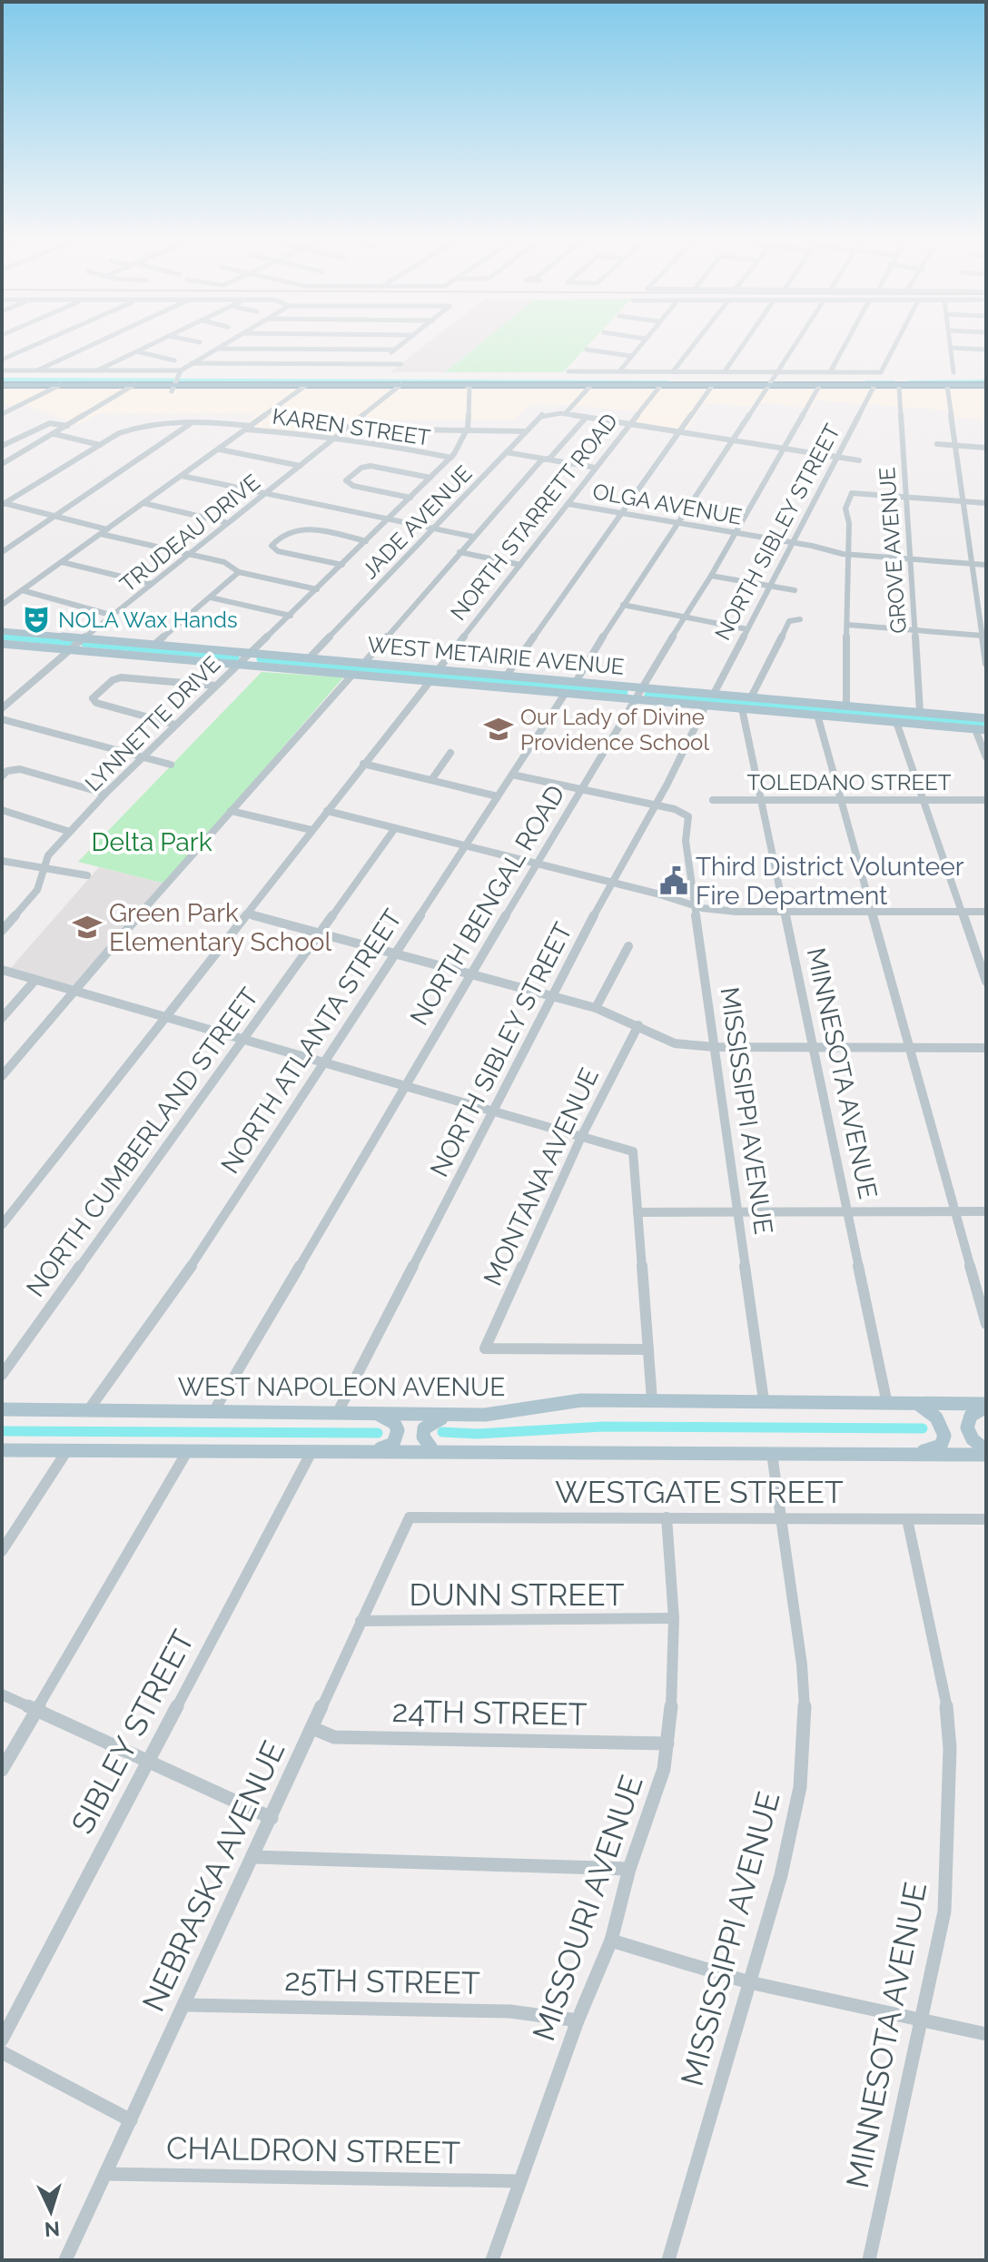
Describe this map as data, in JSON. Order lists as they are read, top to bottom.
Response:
{
  "streets": {
    "main road": ["WEST METAIRIE AVENUE", "WEST NAPOLEON AVENUE"],
    "street": [
      "KAREN STREET",
      "OLGA AVENUE",
      "NORTH STARRETT ROAD",
      "JADE AVENUE",
      "NORTH SIBLEY STREET",
      "TRUDEAU DRIVE",
      "GROVE AVENUE",
      "LYNNETTE DRIVE",
      "TOLEDANO STREET",
      "NORTH BENGAL ROAD",
      "NORTH ATLANTA STREET",
      "MINNESOTA AVENUE",
      "MISSISSIPPI AVENUE",
      "NORTH CUMBERLAND STREET",
      "MONTANA AVENUE",
      "WESTGATE STREET",
      "DUNN STREET",
      "24TH STREET",
      "SIBLEY STREET",
      "NEBRASKA AVENUE",
      "MISSOURI AVENUE",
      "25TH STREET",
      "CHALDRON STREET"
    ]
  },
  "crossings": [
    ["KAREN STREET", "TRUDEAU DRIVE"],
    ["KAREN STREET", "LYNNETTE DRIVE"],
    ["OLGA AVENUE", "NORTH STARRETT ROAD"],
    ["OLGA AVENUE", "NORTH SIBLEY STREET"],
    ["OLGA AVENUE", "GROVE AVENUE"],
    ["OLGA AVENUE", "NORTH BENGAL ROAD"],
    ["NORTH STARRETT ROAD", "WEST METAIRIE AVENUE"],
    ["JADE AVENUE", "WEST METAIRIE AVENUE"],
    ["NORTH SIBLEY STREET", "WEST METAIRIE AVENUE"],
    ["NORTH SIBLEY STREET", "MISSISSIPPI AVENUE"],
    ["NORTH SIBLEY STREET", "WEST NAPOLEON AVENUE"],
    ["TRUDEAU DRIVE", "WEST METAIRIE AVENUE"],
    ["GROVE AVENUE", "WEST METAIRIE AVENUE"],
    ["WEST METAIRIE AVENUE", "LYNNETTE DRIVE"],
    ["WEST METAIRIE AVENUE", "NORTH BENGAL ROAD"],
    ["WEST METAIRIE AVENUE", "NORTH ATLANTA STREET"],
    ["WEST METAIRIE AVENUE", "MINNESOTA AVENUE"],
    ["TOLEDANO STREET", "MINNESOTA AVENUE"],
    ["NORTH BENGAL ROAD", "WEST NAPOLEON AVENUE"],
    ["NORTH ATLANTA STREET", "WEST NAPOLEON AVENUE"],
    ["MINNESOTA AVENUE", "WEST NAPOLEON AVENUE"],
    ["MINNESOTA AVENUE", "WESTGATE STREET"],
    ["MISSISSIPPI AVENUE", "WEST NAPOLEON AVENUE"],
    ["MISSISSIPPI AVENUE", "WESTGATE STREET"],
    ["WESTGATE STREET", "NEBRASKA AVENUE"],
    ["WESTGATE STREET", "MISSOURI AVENUE"],
    ["DUNN STREET", "NEBRASKA AVENUE"],
    ["DUNN STREET", "MISSOURI AVENUE"],
    ["24TH STREET", "NEBRASKA AVENUE"],
    ["24TH STREET", "MISSOURI AVENUE"],
    ["NEBRASKA AVENUE", "25TH STREET"],
    ["NEBRASKA AVENUE", "CHALDRON STREET"],
    ["MISSOURI AVENUE", "25TH STREET"],
    ["MISSOURI AVENUE", "CHALDRON STREET"]
  ],
  "parks": ["Delta Park"],
  "places": {
    "theatre": ["NOLA Wax Hands"],
    "school or university": ["Our Lady of Divine Providence School", "Green Park Elementary School"],
    "public building": ["Third District Volunteer Fire Department"]
  },
  "north": "bottom"
}
